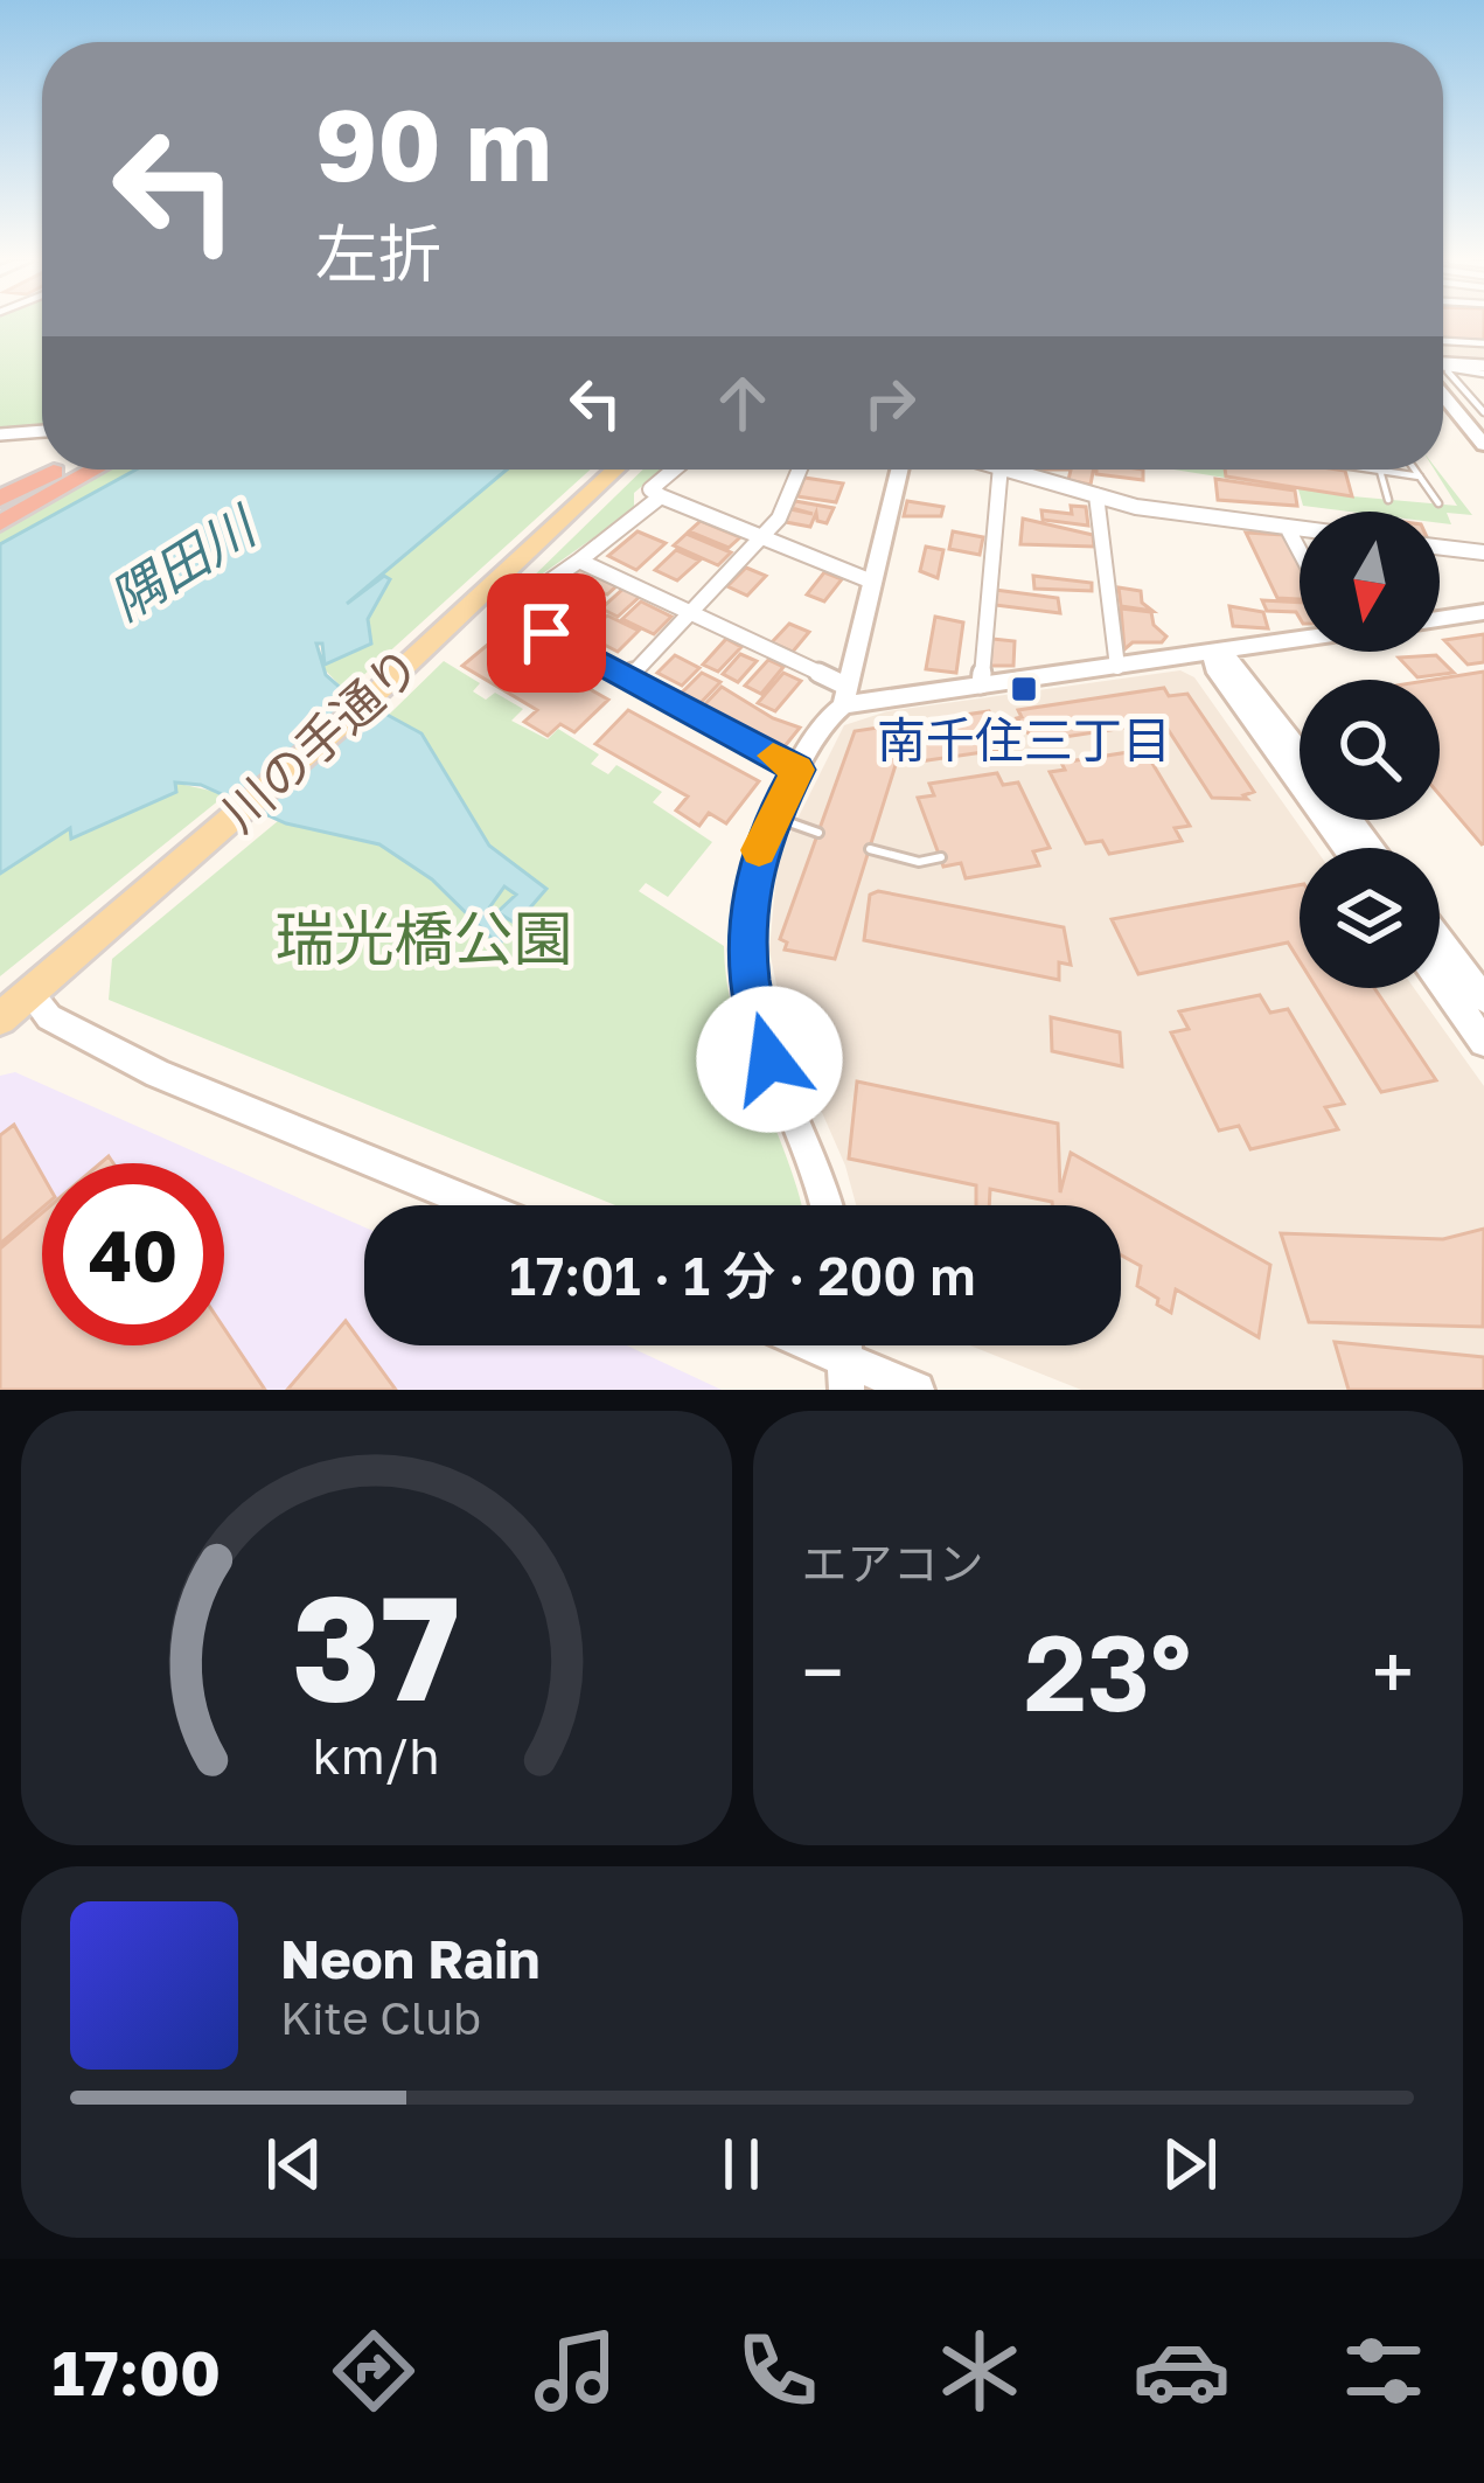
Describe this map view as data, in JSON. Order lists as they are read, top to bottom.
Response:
{
  "streets": {
    "main road": ["川の手通り"]
  },
  "water": ["隅田川"],
  "parks": ["瑞光橋公園"],
  "places": {
    "transit": ["南千住三丁目"]
  },
  "north": "bottom",
  "page": {
    "turn": ["90 m", "左折"],
    "limit": "40",
    "trip": "17:01 · 1 分 · 200 m",
    "tile": "エアコン",
    "heat": ["−", "23°", "+"],
    "song": ["Neon Rain", "Kite Club"],
    "tabs": "17:00",
    "gauge": ["37", "km/h"]
  }
}
